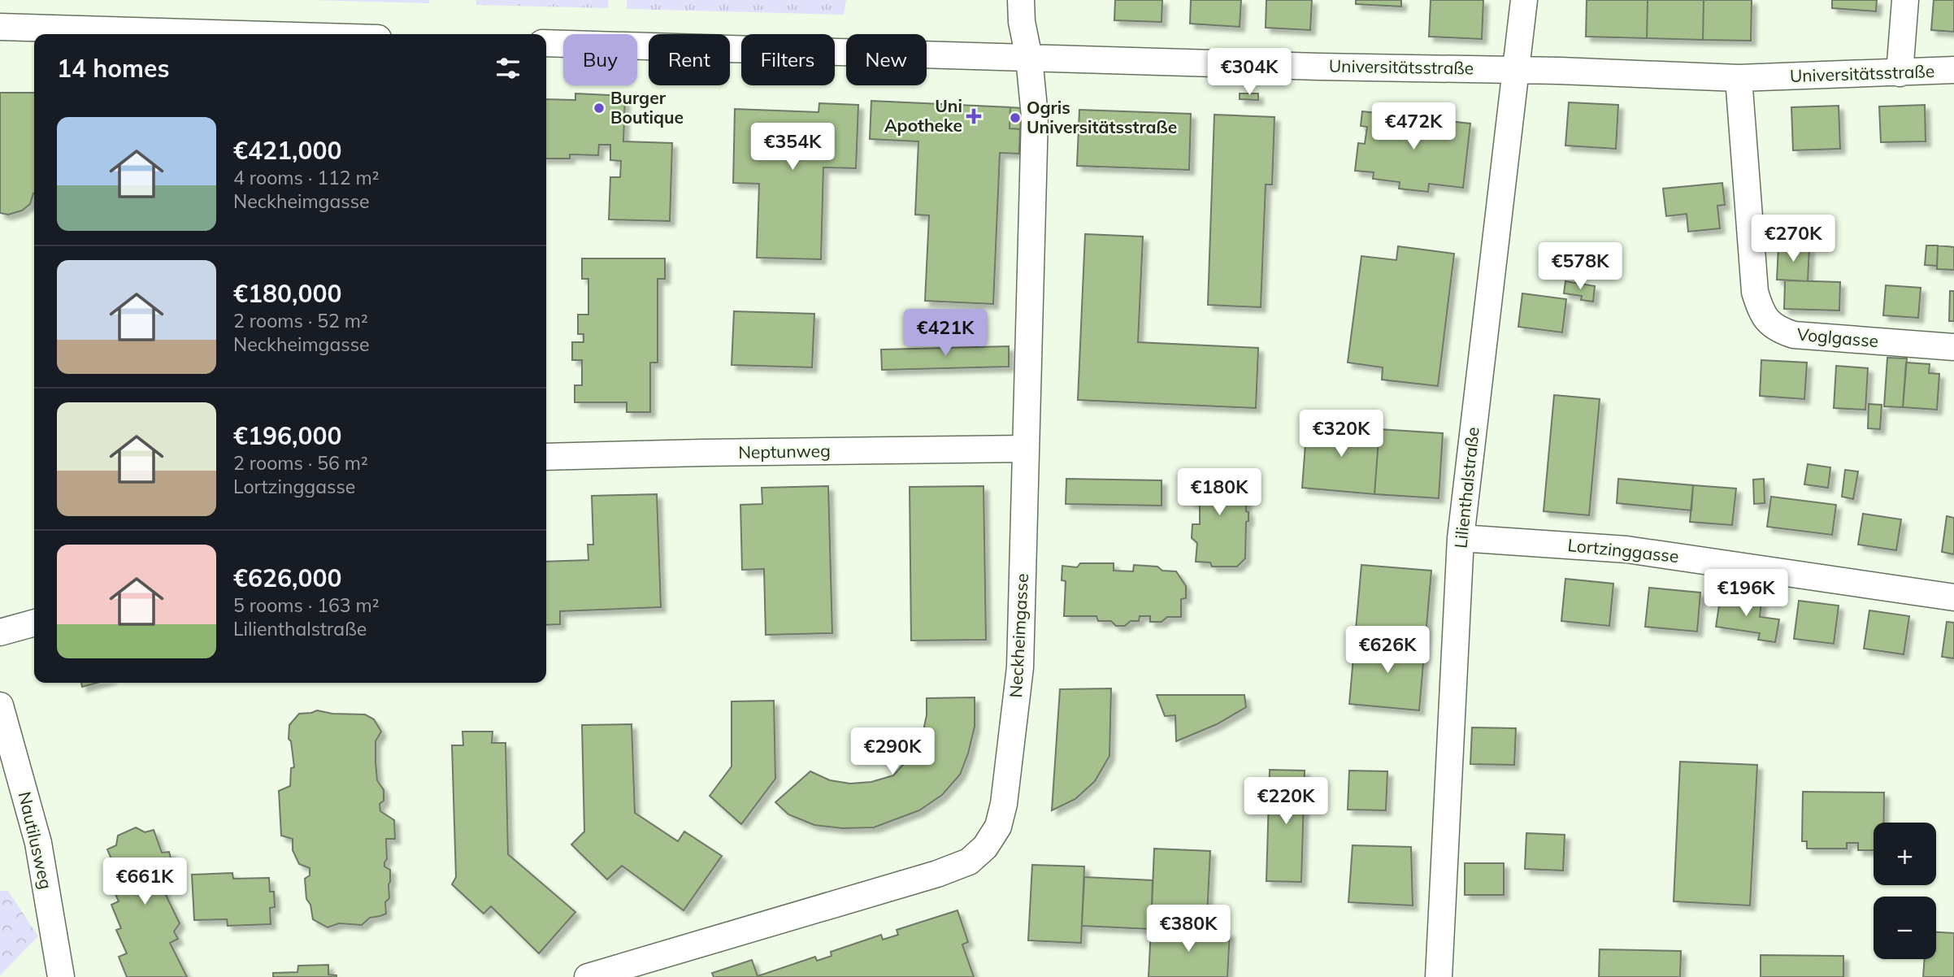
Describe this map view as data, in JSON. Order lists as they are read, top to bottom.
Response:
{
  "streets": {
    "street": [
      "Universitätsstraße",
      "Voglgasse",
      "Neptunweg",
      "Lilienthalstraße",
      "Lortzinggasse",
      "Neckheimgasse",
      "Nautilusweg"
    ]
  },
  "crossings": [
    ["Universitätsstraße", "Voglgasse"],
    ["Universitätsstraße", "Lilienthalstraße"],
    ["Universitätsstraße", "Neckheimgasse"],
    ["Neptunweg", "Neckheimgasse"],
    ["Lilienthalstraße", "Lortzinggasse"]
  ],
  "places": {
    "other": ["Burger Boutique", "Ogris Universitätsstraße"],
    "health": ["Uni Apotheke"]
  },
  "page": {
    "chip": [
      "Buy",
      "Rent",
      "Filters",
      "New"
    ],
    "heading": "14 homes",
    "price": [
      "€304K",
      "€472K",
      "€354K",
      "€270K",
      "€578K",
      "€421K",
      "€320K",
      "€180K",
      "€196K",
      "€626K",
      "€290K",
      "€220K",
      "€661K",
      "€380K"
    ],
    "list": [
      {
        "name": "€421,000",
        "note": "4 rooms · 112 m² · Neckheimgasse"
      },
      {
        "name": "€180,000",
        "note": "2 rooms · 52 m² · Neckheimgasse"
      },
      {
        "name": "€196,000",
        "note": "2 rooms · 56 m² · Lortzinggasse"
      },
      {
        "name": "€626,000",
        "note": "5 rooms · 163 m² · Lilienthalstraße"
      }
    ],
    "map_buttons": ["+", "−"]
  }
}
